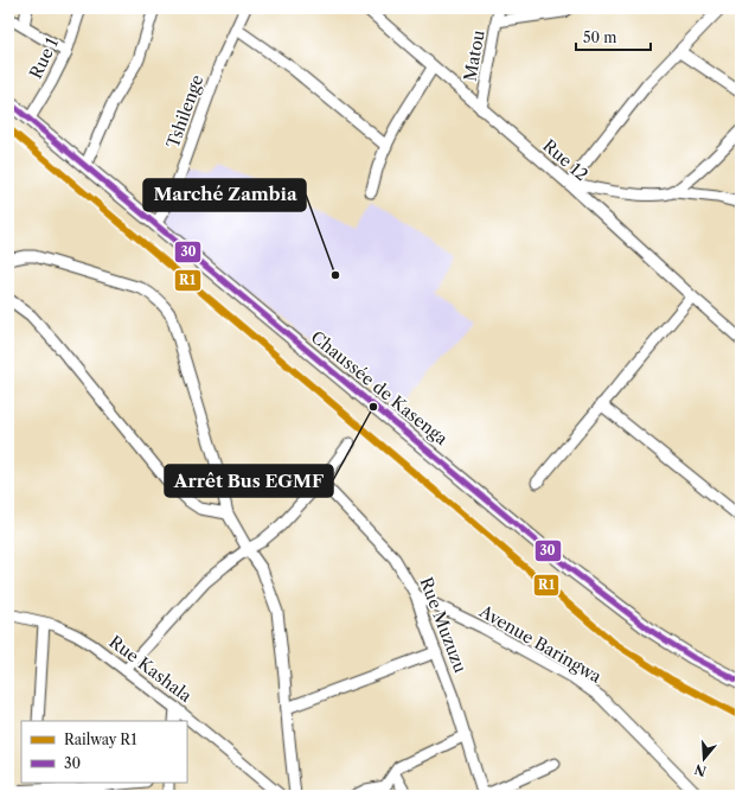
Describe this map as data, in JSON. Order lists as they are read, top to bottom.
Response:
{
  "streets": {
    "main road": ["Chaussée de Kasenga"],
    "street": [
      "Matou",
      "Rue 1",
      "Tshilenge",
      "Rue 12",
      "Rue Muzuzu",
      "Avenue Baringwa",
      "Rue Kashala"
    ]
  },
  "crossings": [
    ["Matou", "Rue 12"],
    ["Rue 1", "Chaussée de Kasenga"],
    ["Tshilenge", "Chaussée de Kasenga"],
    ["Rue Muzuzu", "Avenue Baringwa"]
  ],
  "places": ["Marché Zambia", "Arrêt Bus EGMF"],
  "lines": ["transit line 30", "rail line R1"],
  "legend": ["Railway R1", "30"],
  "scale_bar": "50 m",
  "north": "bottom"
}
